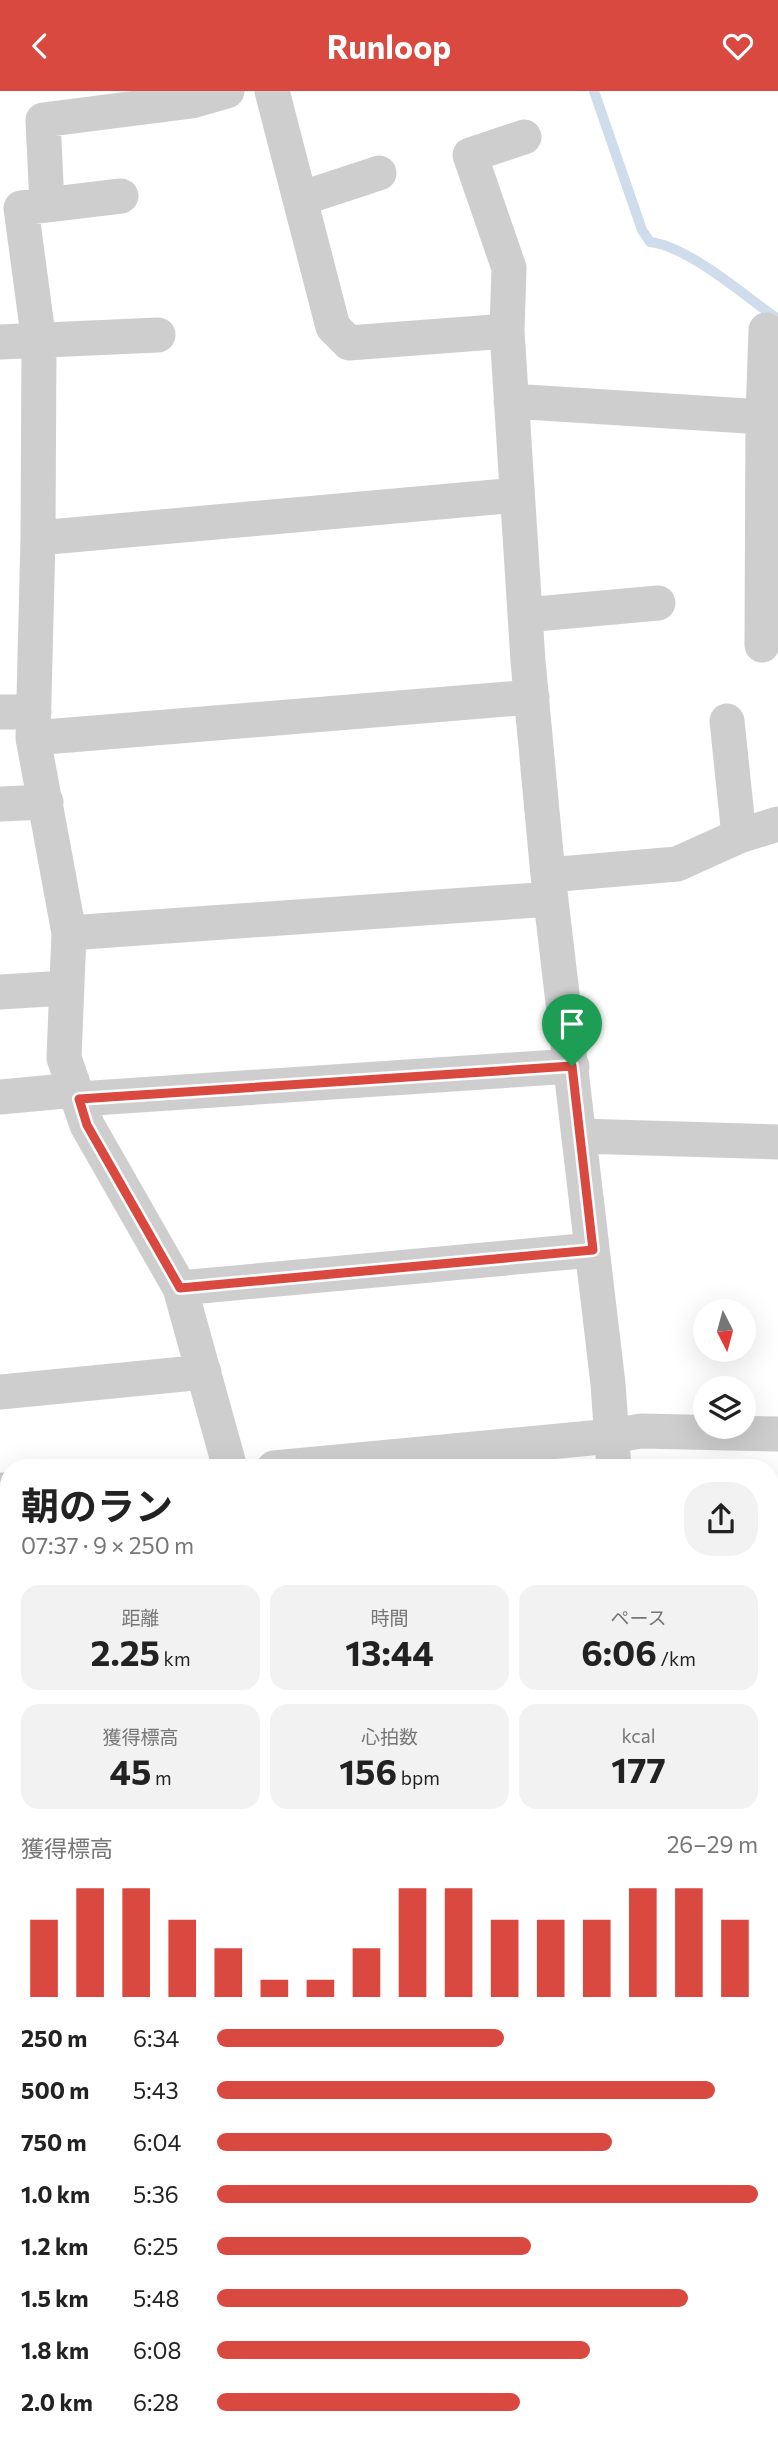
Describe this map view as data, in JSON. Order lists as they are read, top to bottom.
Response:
{
  "north": "bottom",
  "page": {
    "header": "Runloop",
    "heading": ["朝のラン", "07:37 · 9 × 250 m"],
    "stats": [
      ["距離", "2.25 km"],
      ["時間", "13:44"],
      ["ペース", "6:06 /km"],
      ["獲得標高", "45 m"],
      ["心拍数", "156 bpm"],
      ["kcal", "177"]
    ],
    "chart": ["獲得標高", "26–29 m"],
    "list": [
      {
        "name": "250 m",
        "note": "6:34"
      },
      {
        "name": "500 m",
        "note": "5:43"
      },
      {
        "name": "750 m",
        "note": "6:04"
      },
      {
        "name": "1.0 km",
        "note": "5:36"
      },
      {
        "name": "1.2 km",
        "note": "6:25"
      },
      {
        "name": "1.5 km",
        "note": "5:48"
      },
      {
        "name": "1.8 km",
        "note": "6:08"
      },
      {
        "name": "2.0 km",
        "note": "6:28"
      }
    ]
  }
}
